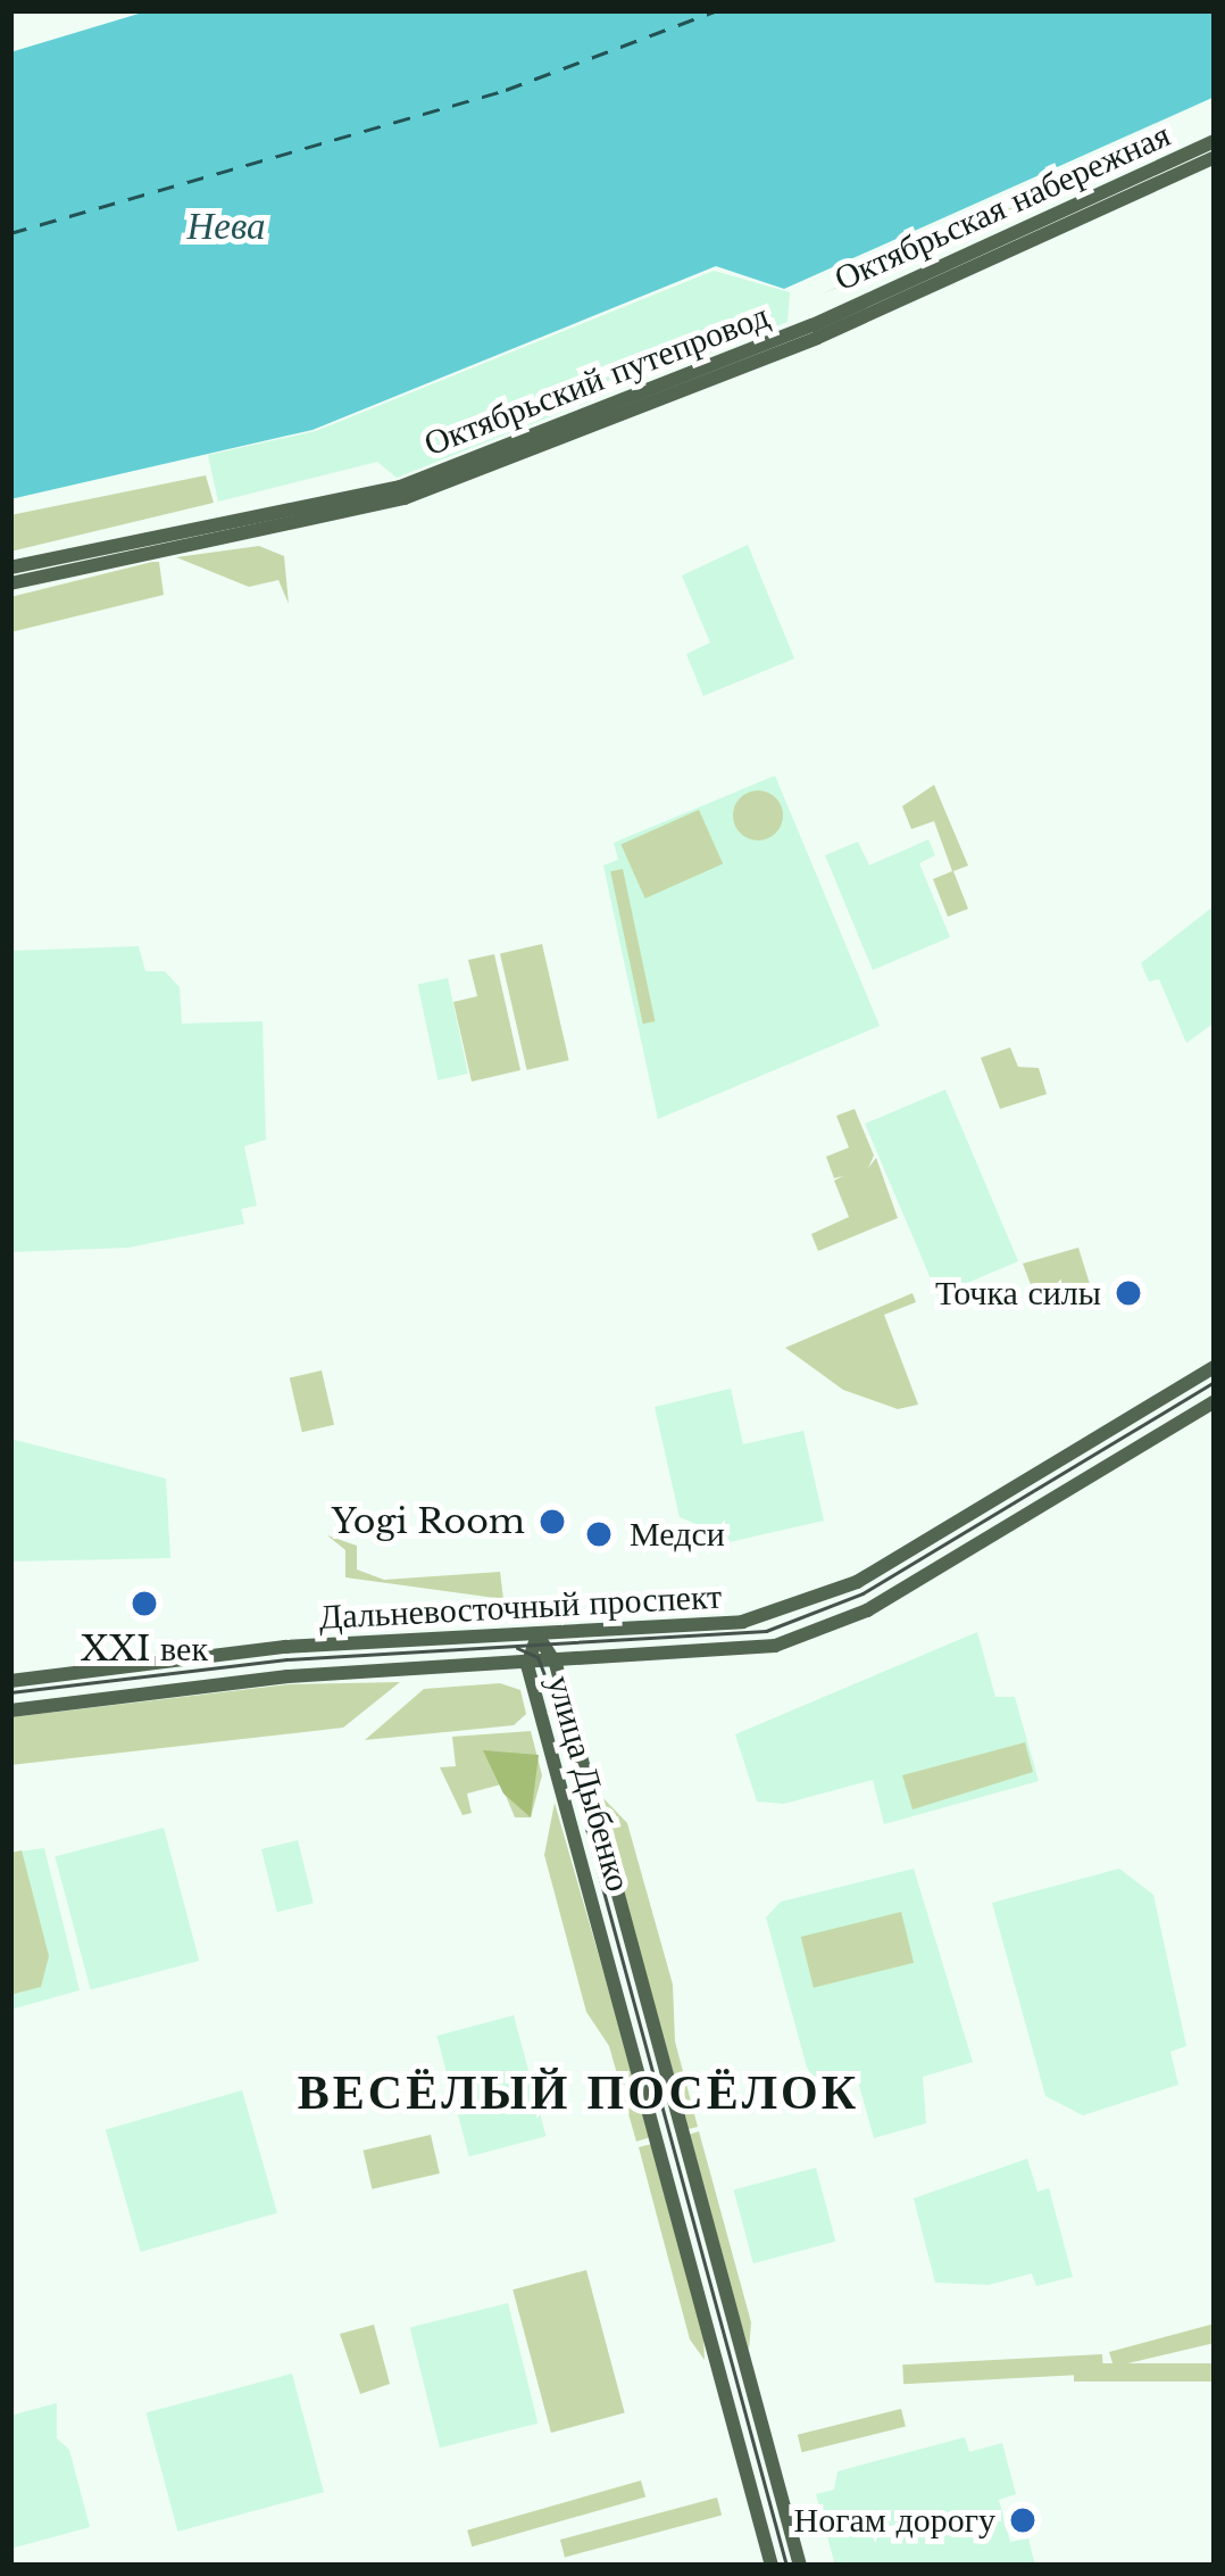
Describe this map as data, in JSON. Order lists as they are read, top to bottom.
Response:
{
  "streets": {
    "main road": [
      "Октябрьская набережная",
      "Октябрьский путепровод",
      "Дальневосточный проспект",
      "улица Дыбенко"
    ]
  },
  "crossings": [
    ["Октябрьская набережная", "Октябрьский путепровод"],
    ["Дальневосточный проспект", "улица Дыбенко"]
  ],
  "districts": ["ВЕСЁЛЫЙ ПОСЁЛОК"],
  "water": ["Нева"],
  "places": [
    "Точка силы",
    "Yogi Room",
    "Медси",
    "XXI век",
    "Ногам дорогу"
  ]
}
